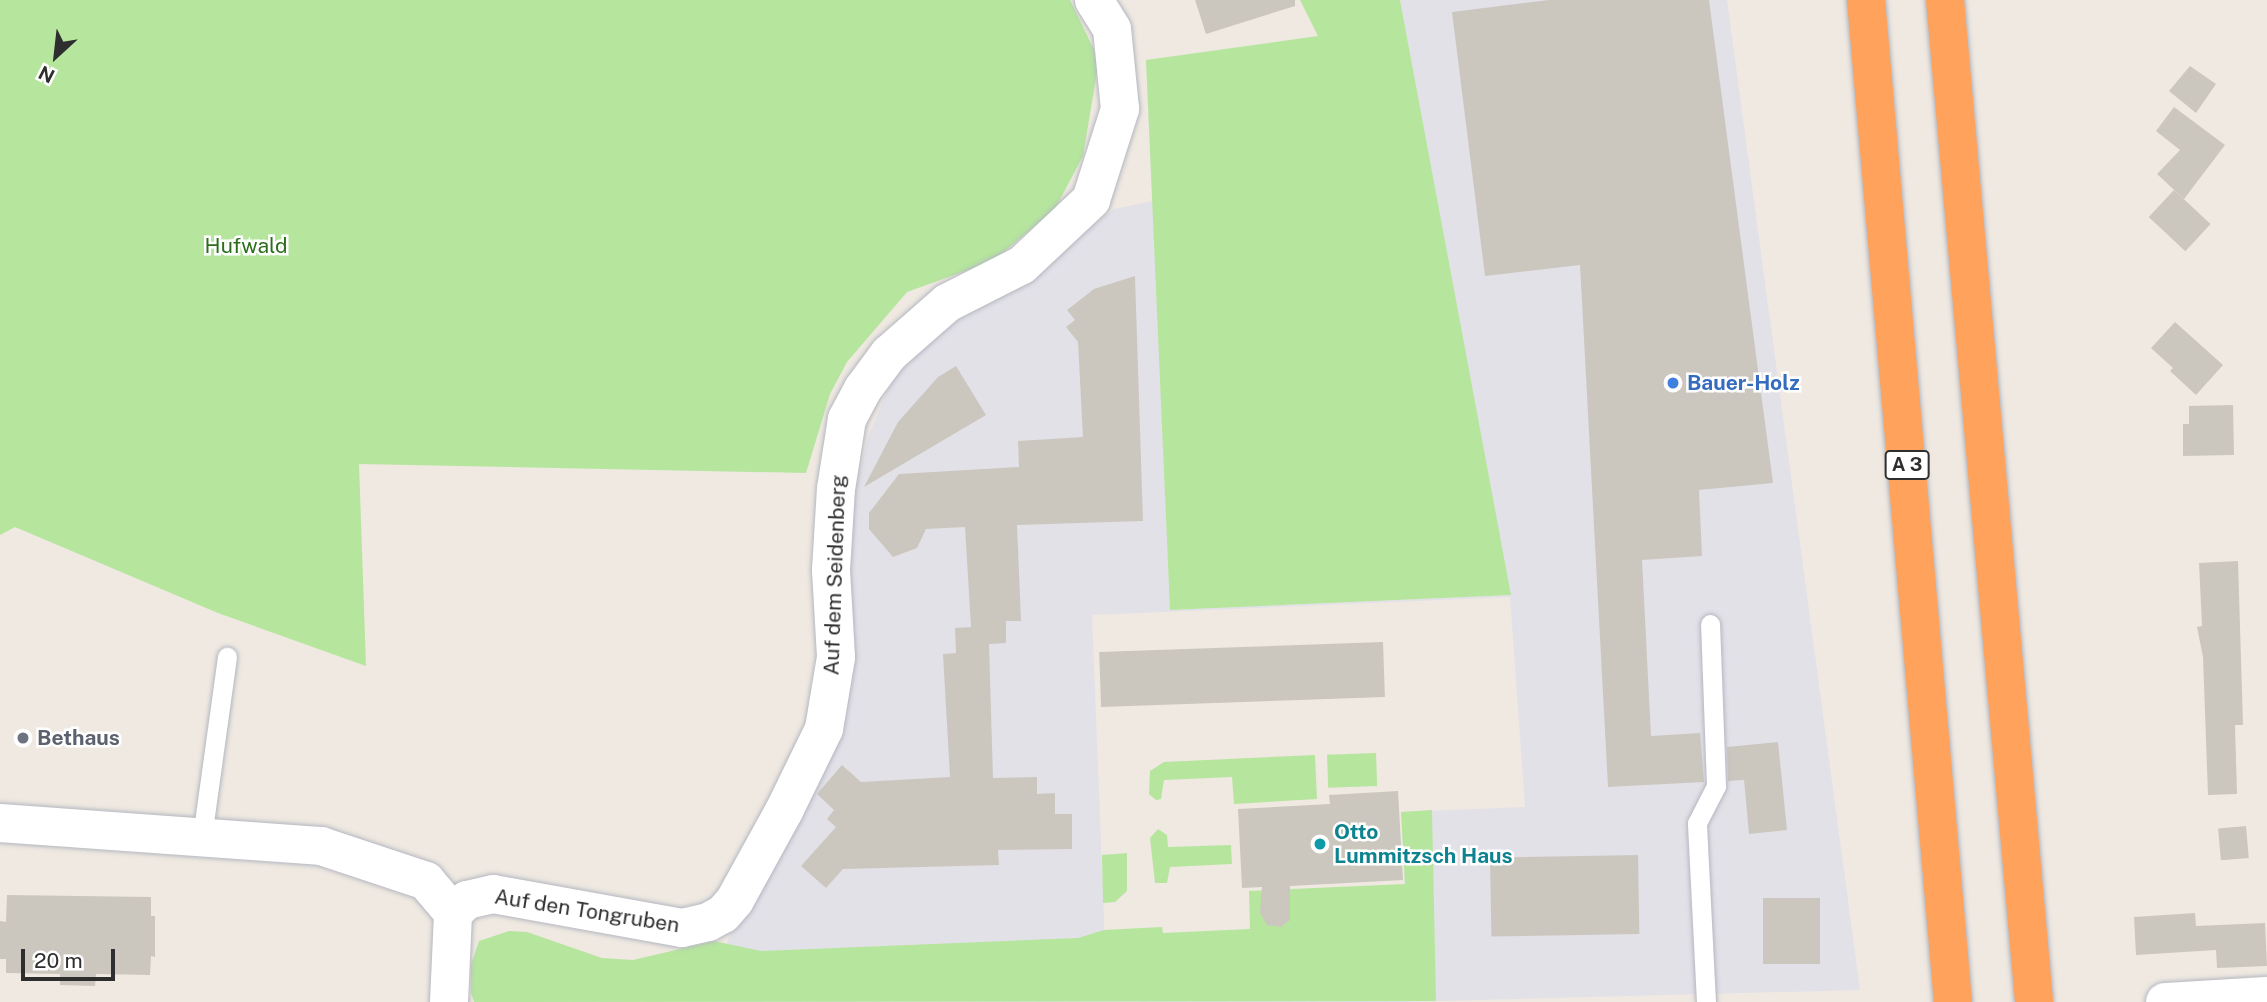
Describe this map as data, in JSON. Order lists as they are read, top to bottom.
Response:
{
  "streets": {
    "highway": ["A 3"],
    "street": ["Auf dem Seidenberg", "Auf den Tongruben"]
  },
  "crossings": [
    ["Auf dem Seidenberg", "Auf den Tongruben"]
  ],
  "parks": ["Hufwald"],
  "places": ["Bauer-Holz", "Bethaus", "Otto Lummitzsch Haus"],
  "scale_bar": "20 m",
  "north": "bottom left"
}
